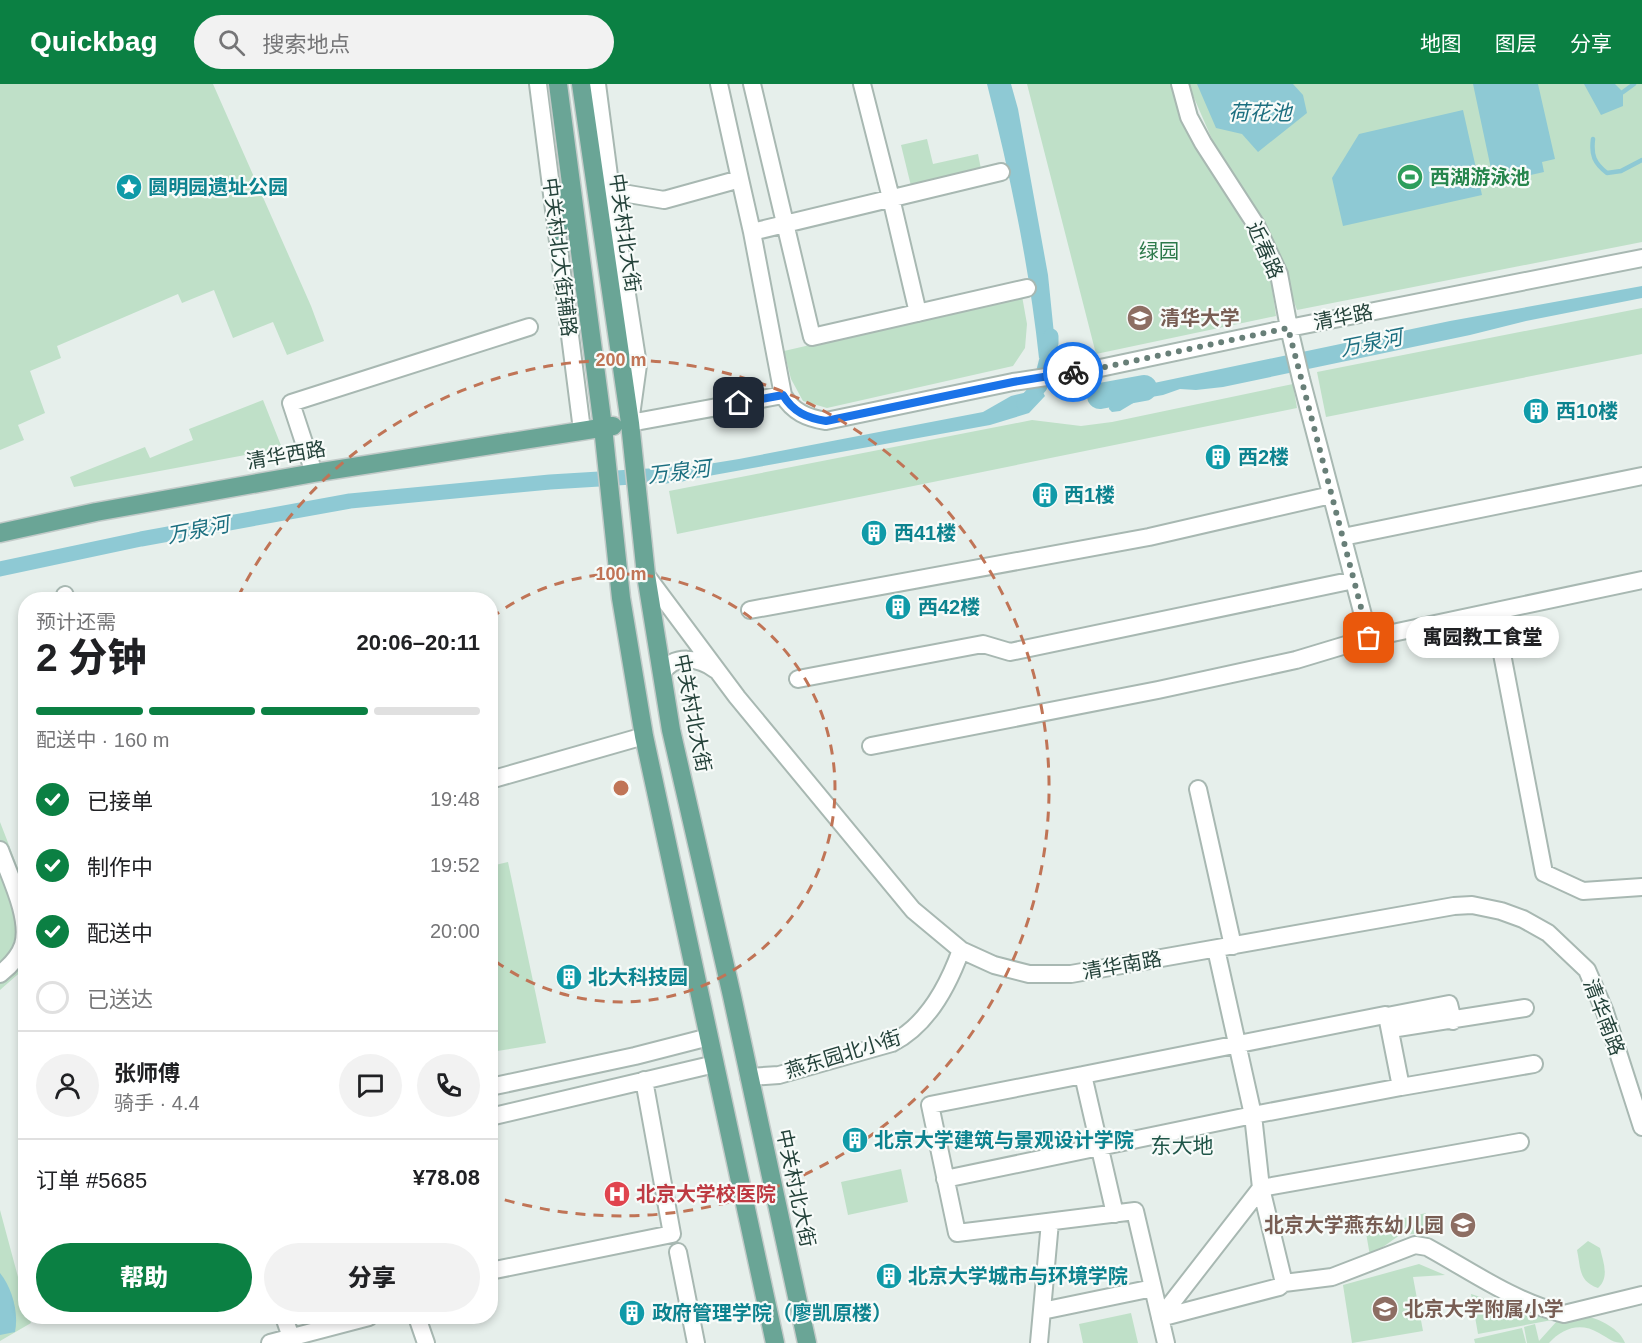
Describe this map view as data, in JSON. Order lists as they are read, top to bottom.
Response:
{
  "streets": {
    "main road": ["中关村北大街", "清华西路"],
    "street": [
      "近春路",
      "中关村北大街辅路",
      "清华路",
      "清华南路",
      "燕东园北小街"
    ]
  },
  "crossings": [
    ["中关村北大街", "清华西路"],
    ["中关村北大街", "清华南路"],
    ["中关村北大街", "燕东园北小街"],
    ["近春路", "清华路"],
    ["中关村北大街辅路", "清华西路"],
    ["清华南路", "燕东园北小街"]
  ],
  "districts": ["东大地"],
  "water": ["荷花池", "万泉河"],
  "parks": ["绿园"],
  "places": {
    "sports": ["西湖游泳池"],
    "place": ["圆明园遗址公园"],
    "school or university": ["清华大学", "北京大学燕东幼儿园", "北京大学附属小学"],
    "building": [
      "西10楼",
      "西2楼",
      "西1楼",
      "西41楼",
      "西42楼",
      "北大科技园",
      "北京大学建筑与景观设计学院",
      "北京大学城市与环境学院",
      "政府管理学院（廖凯原楼）"
    ],
    "other": ["寓园教工食堂"],
    "hospital": ["北京大学校医院"]
  },
  "page": {
    "header": "Quickbag",
    "search": "搜索地点",
    "nav": ["地图", "图层", "分享"],
    "heading": ["2 分钟", "预计还需", "20:06–20:11"],
    "panel": [
      "张师傅",
      "骑手 · 4.4",
      "订单 #5685",
      "¥78.08"
    ],
    "bubble": "寓园教工食堂",
    "bar": "配送中 · 160 m",
    "list": [
      ["已接单", "19:48"],
      ["制作中", "19:52"],
      ["配送中", "20:00"],
      "已送达"
    ],
    "buttons": ["帮助", "分享"]
  },
  "rings": ["200 m", "100 m"]
}
